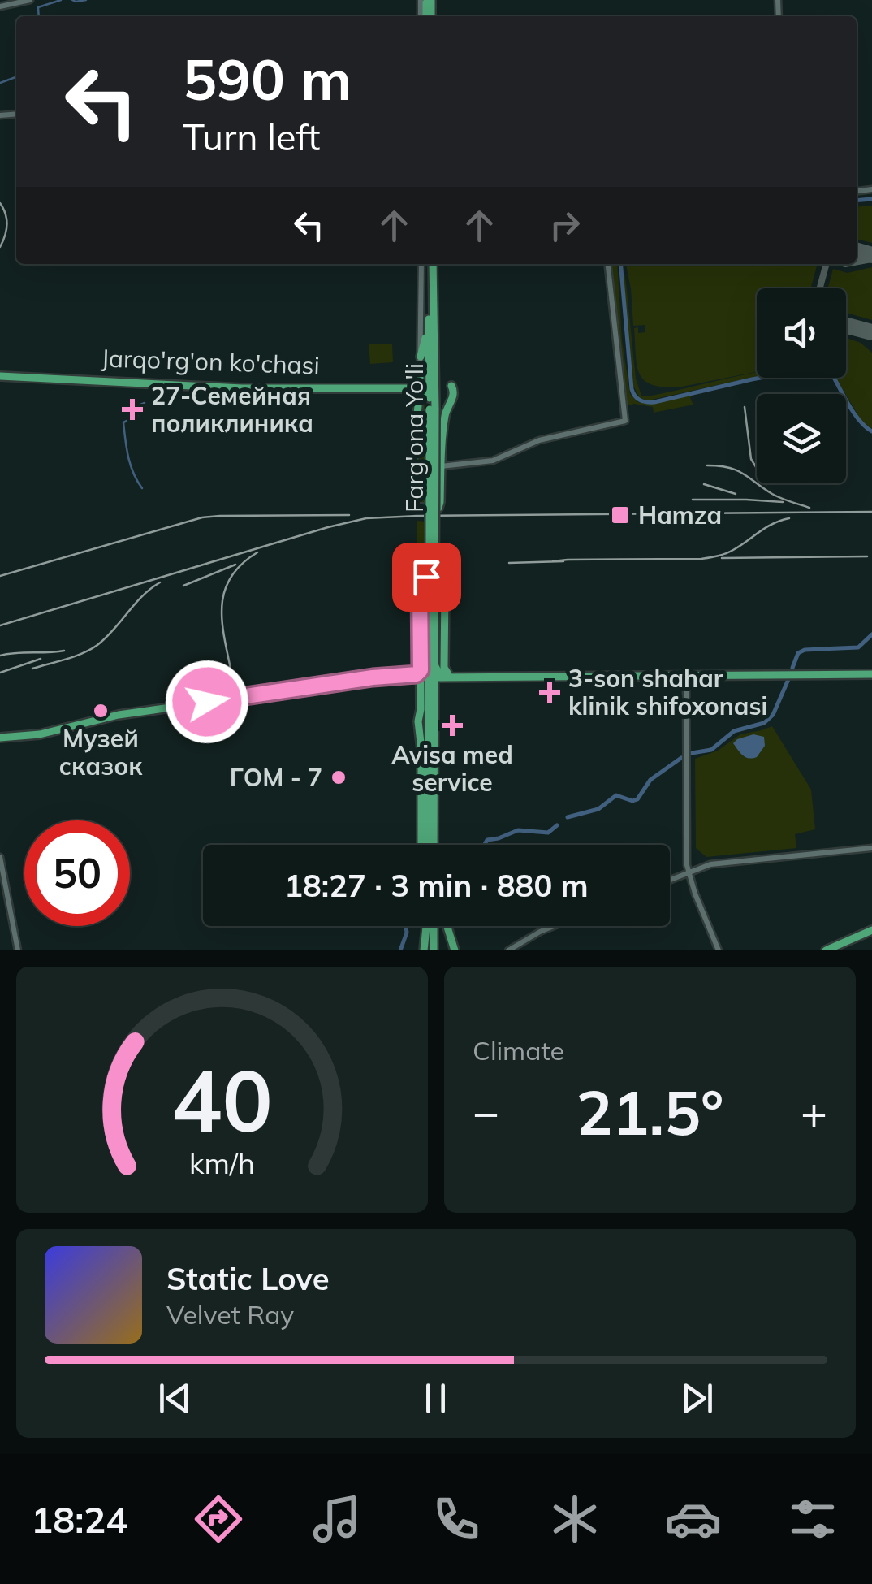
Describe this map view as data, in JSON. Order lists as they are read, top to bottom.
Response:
{
  "streets": {
    "main road": ["Jarqo'rg'on ko'chasi", "Farg'ona Yo'li"]
  },
  "crossings": [
    ["Jarqo'rg'on ko'chasi", "Farg'ona Yo'li"]
  ],
  "places": {
    "health": ["27-Семейная поликлиника", "3-son shahar klinik shifoxonasi", "Avisa med service"],
    "transit": ["Hamza"],
    "other": ["Музей сказок", "ГОМ - 7"]
  },
  "page": {
    "turn": ["590 m", "Turn left"],
    "limit": "50",
    "trip": "18:27 · 3 min · 880 m",
    "tile": "Climate",
    "heat": ["−", "21.5°", "+"],
    "song": ["Static Love", "Velvet Ray"],
    "tabs": "18:24",
    "gauge": ["40", "km/h"]
  }
}
